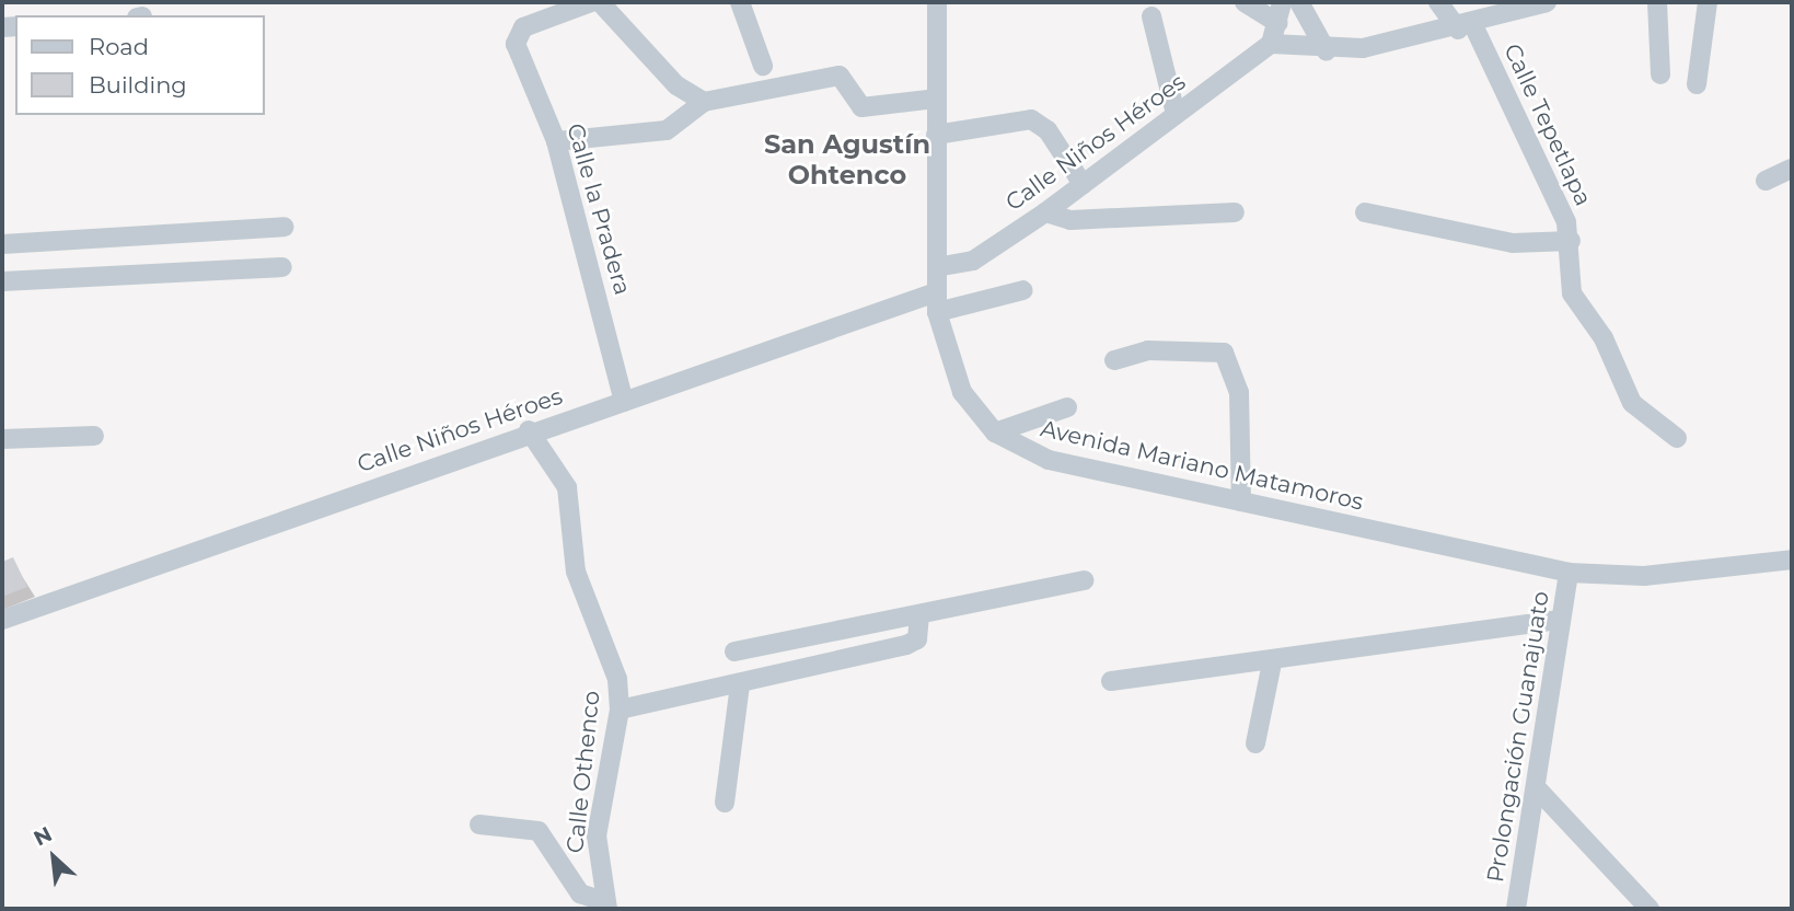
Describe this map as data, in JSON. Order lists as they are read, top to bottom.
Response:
{
  "streets": {
    "street": [
      "Calle Tepetlapa",
      "Calle Niños Héroes",
      "Calle la Pradera",
      "Avenida Mariano Matamoros",
      "Prolongación Guanajuato",
      "Calle Othenco"
    ]
  },
  "crossings": [
    ["Calle Niños Héroes", "Calle la Pradera"],
    ["Calle Niños Héroes", "Avenida Mariano Matamoros"],
    ["Calle Niños Héroes", "Calle Othenco"],
    ["Avenida Mariano Matamoros", "Prolongación Guanajuato"]
  ],
  "districts": ["San Agustín Ohtenco"],
  "legend": ["Road", "Building"],
  "north": "top left"
}
